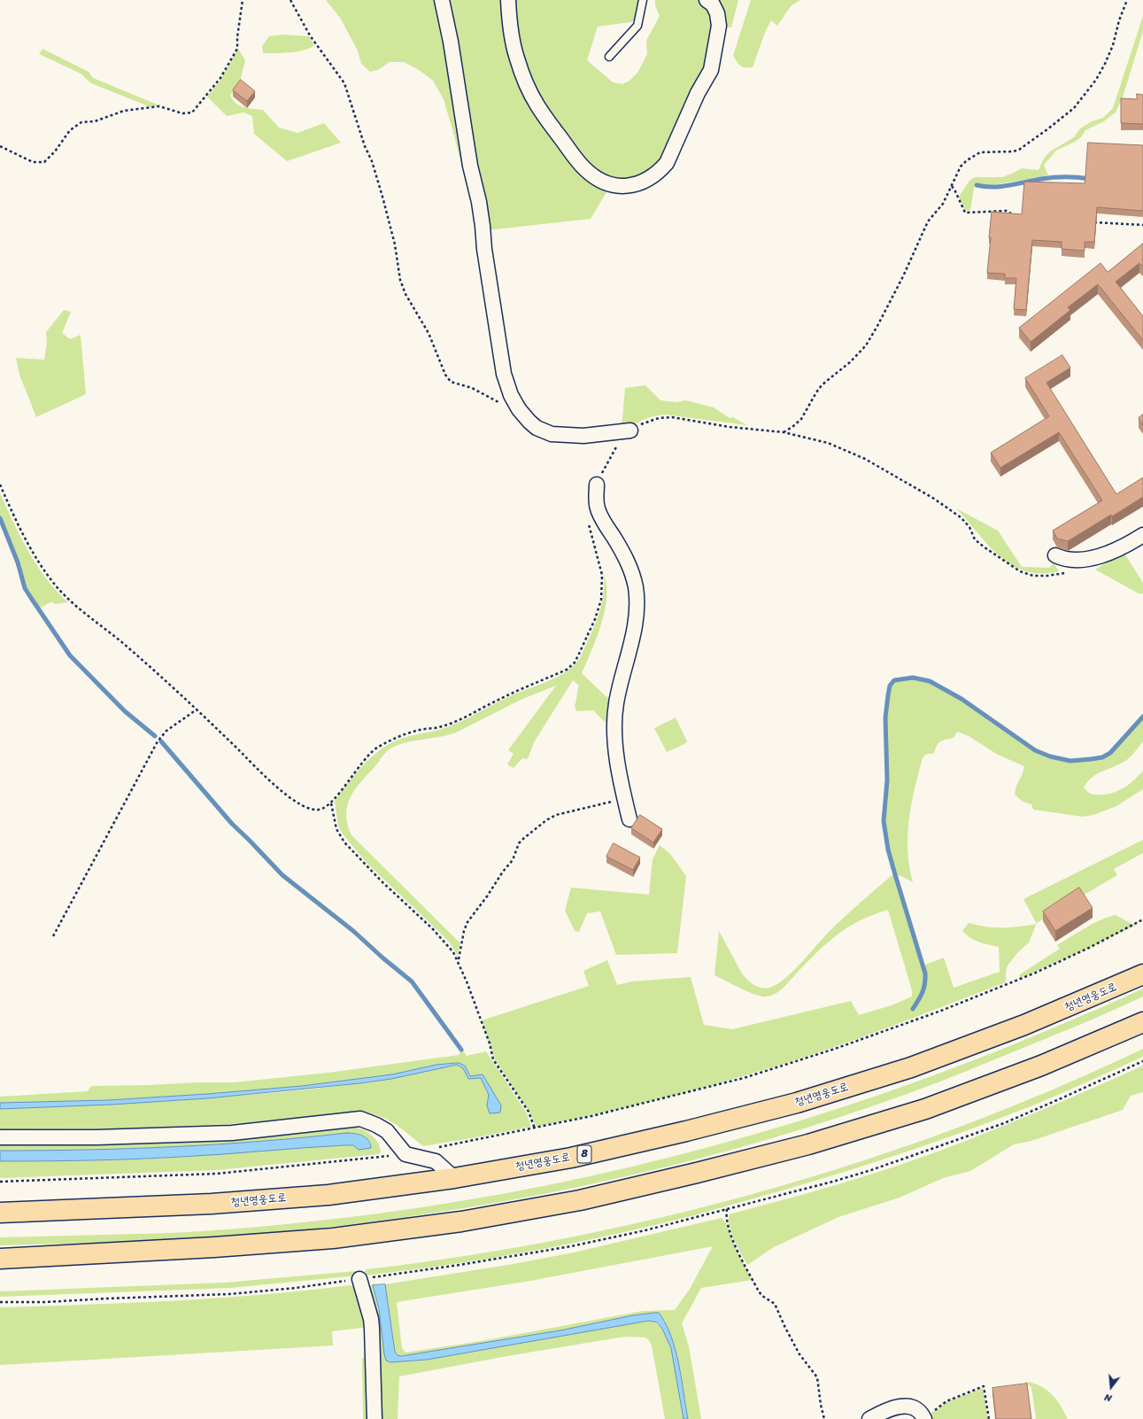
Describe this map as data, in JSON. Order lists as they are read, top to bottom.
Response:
{
  "streets": {
    "highway": ["청년영웅도로", "8"]
  },
  "north": "bottom"
}
